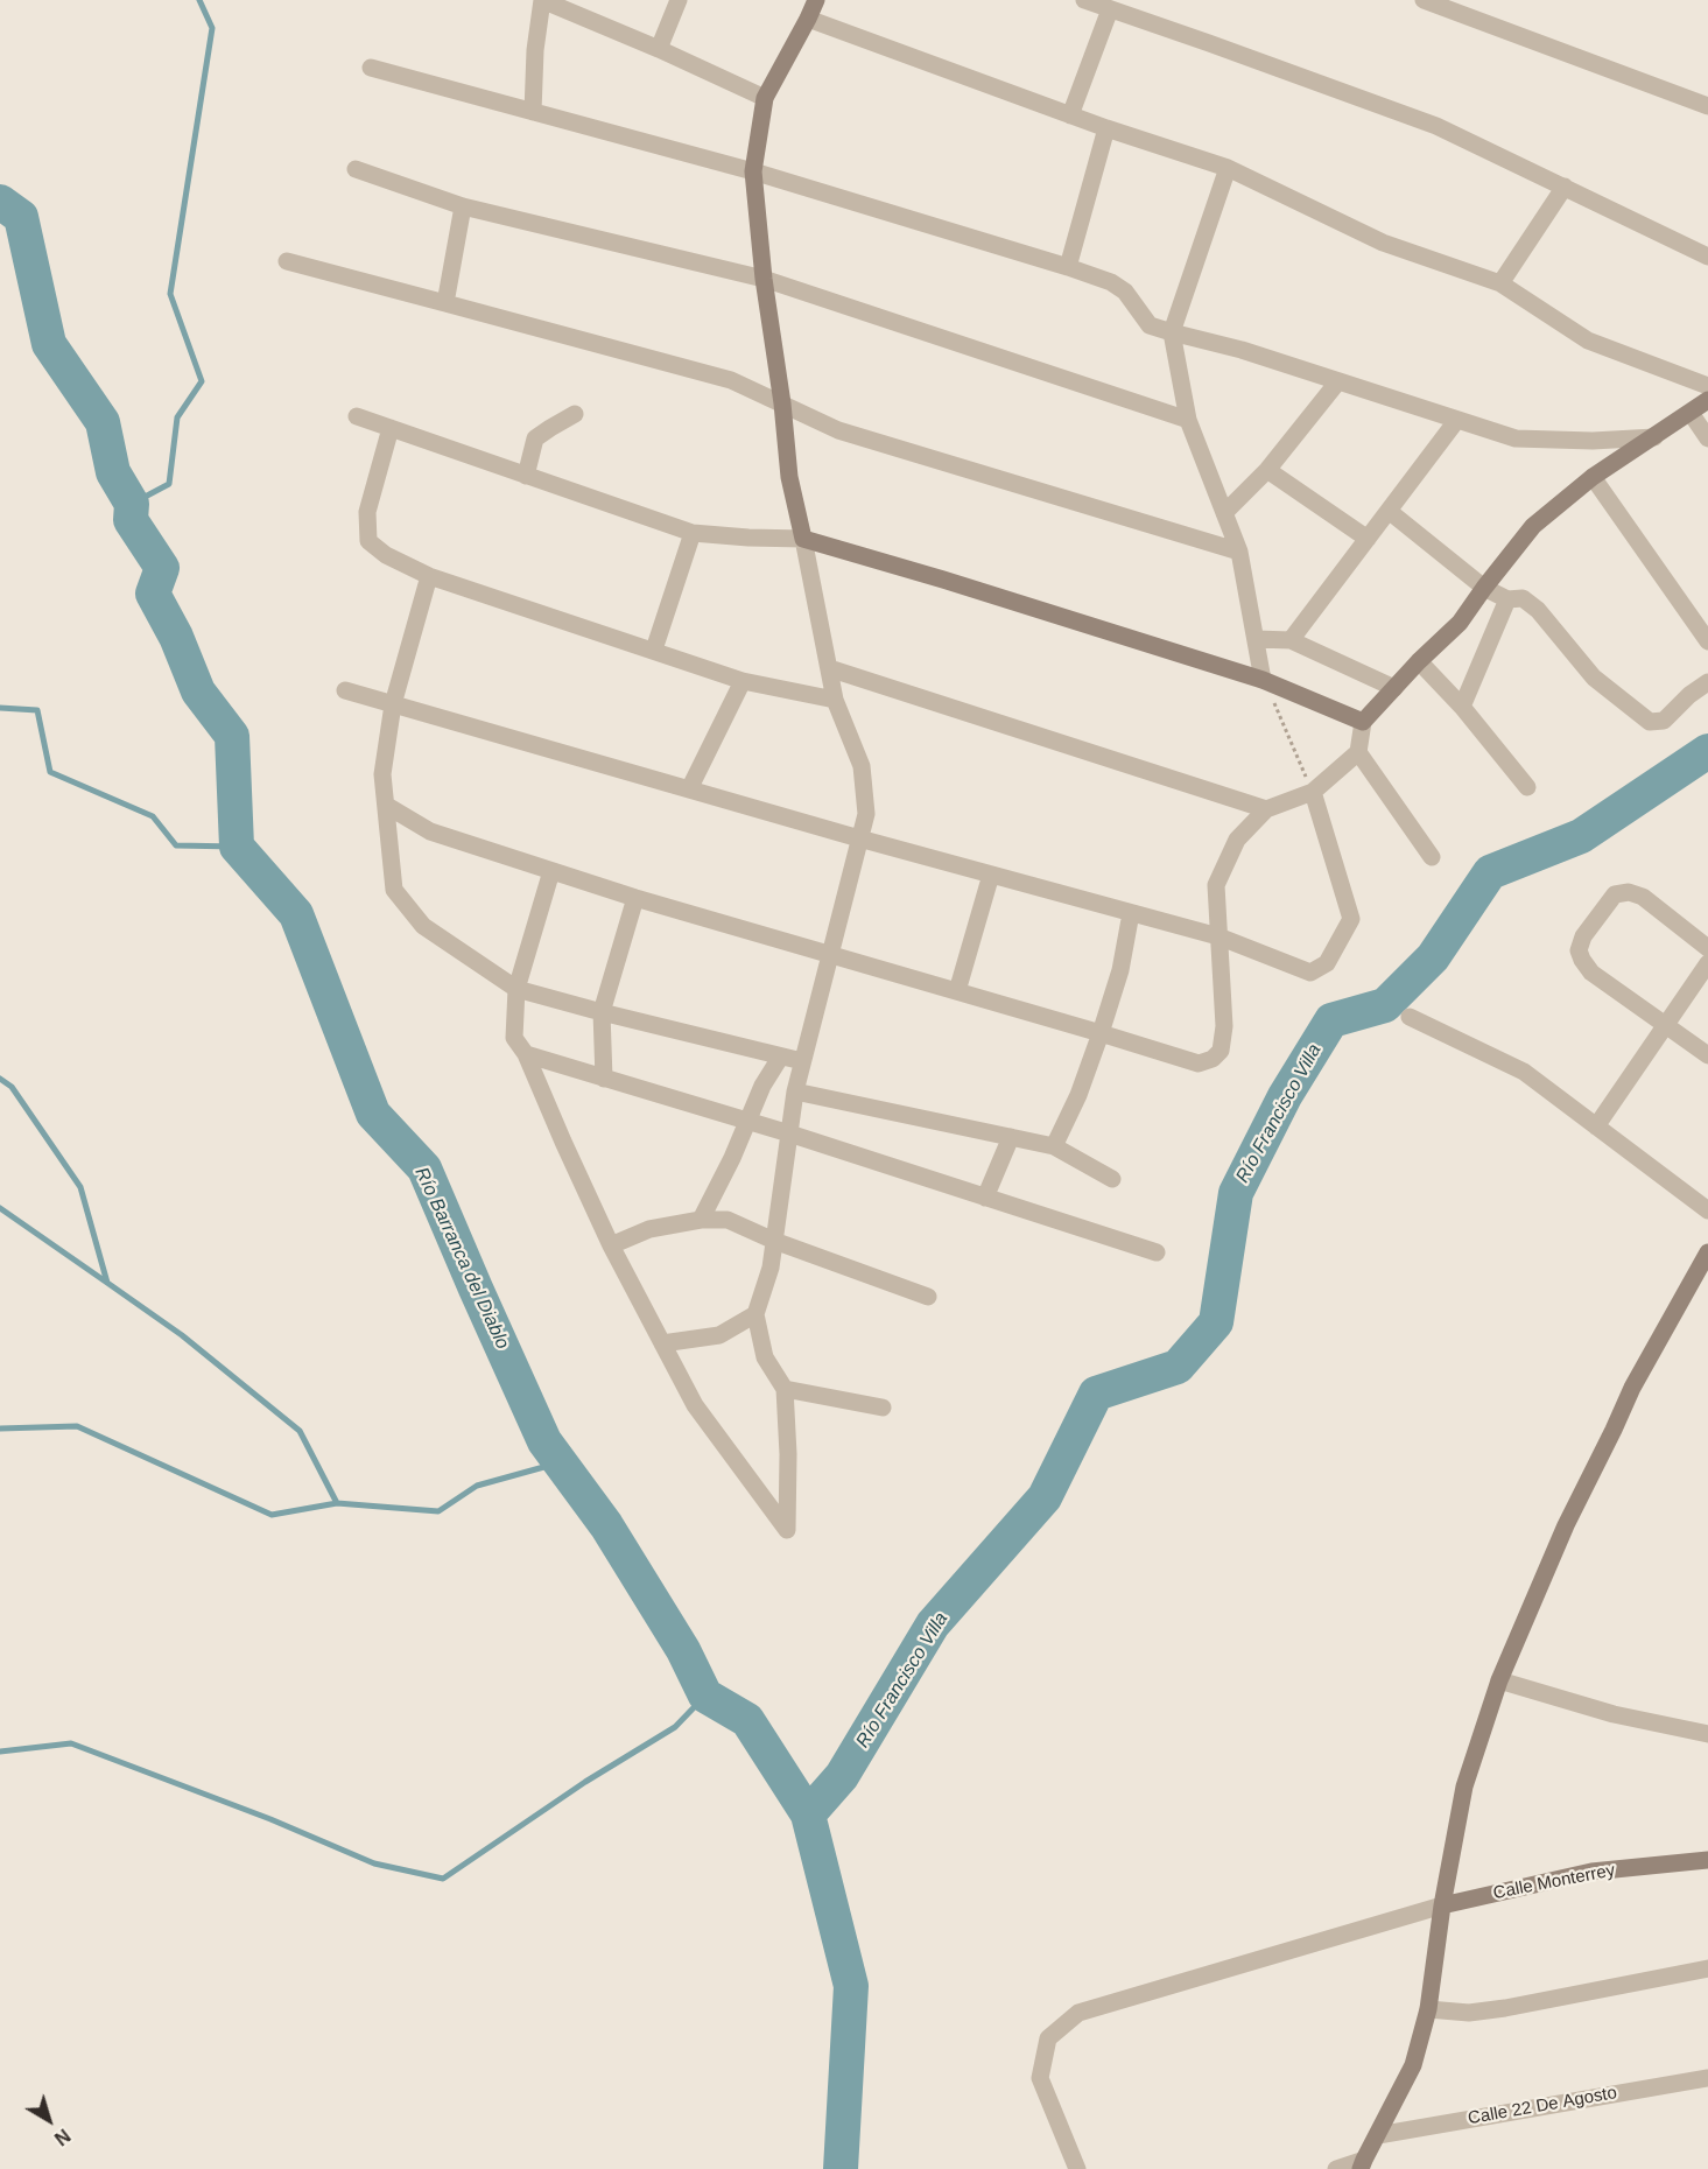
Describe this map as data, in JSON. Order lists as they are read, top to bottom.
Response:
{
  "streets": {
    "main road": ["Calle Monterrey"],
    "street": ["Calle 22 De Agosto"]
  },
  "water": ["Río Francisco Villa", "Río Barranca del Diablo"],
  "north": "bottom right"
}
